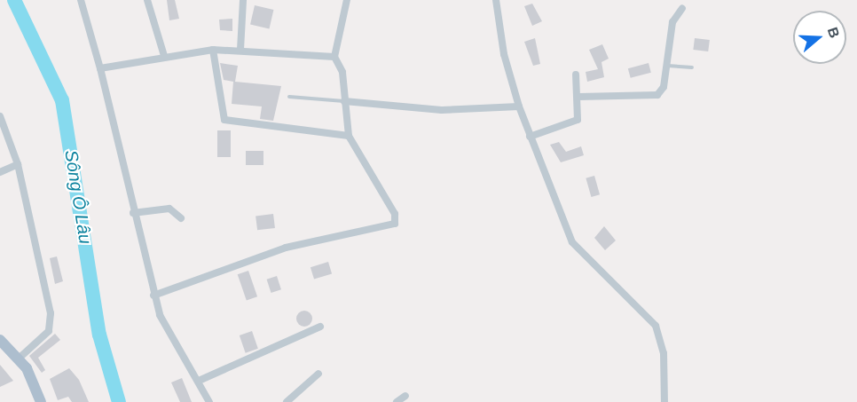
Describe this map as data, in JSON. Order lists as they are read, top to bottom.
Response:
{
  "water": ["Sông Ô Lâu"],
  "north": "right"
}
